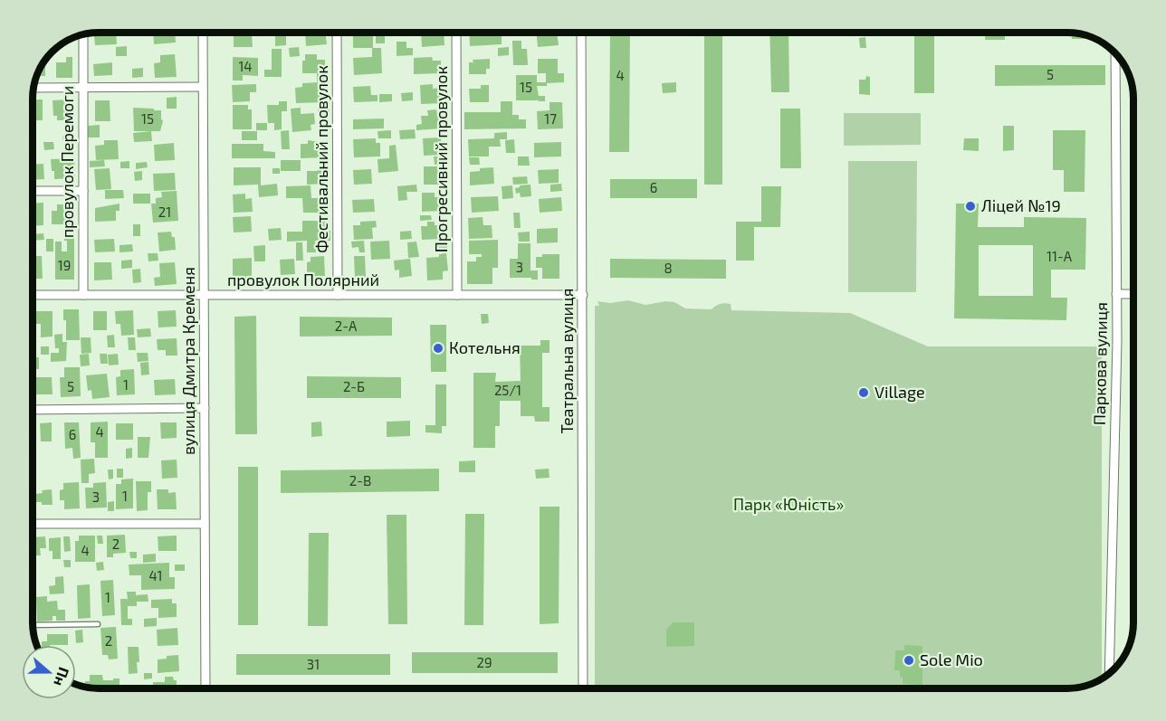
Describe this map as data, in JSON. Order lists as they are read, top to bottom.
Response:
{
  "streets": {
    "street": [
      "Фестивальний провулок",
      "Прогресивний провулок",
      "провулок Перемоги",
      "провулок Полярний",
      "вулиця Дмитра Кременя",
      "Театральна вулиця",
      "Паркова вулиця"
    ]
  },
  "crossings": [
    ["Фестивальний провулок", "провулок Полярний"],
    ["Прогресивний провулок", "провулок Полярний"],
    ["провулок Перемоги", "провулок Полярний"],
    ["провулок Полярний", "вулиця Дмитра Кременя"],
    ["провулок Полярний", "Театральна вулиця"]
  ],
  "parks": ["Парк «Юність»"],
  "places": [
    "Ліцей №19",
    "Котельня",
    "Village",
    "Sole Mio"
  ],
  "house_numbers": [
    "14",
    "5",
    "4",
    "15",
    "15",
    "17",
    "6",
    "21",
    "11-А",
    "19",
    "3",
    "8",
    "2-А",
    "1",
    "5",
    "2-Б",
    "25/1",
    "4",
    "6",
    "2-В",
    "1",
    "3",
    "2",
    "4",
    "41",
    "1",
    "2",
    "29",
    "31"
  ],
  "north": "right"
}
